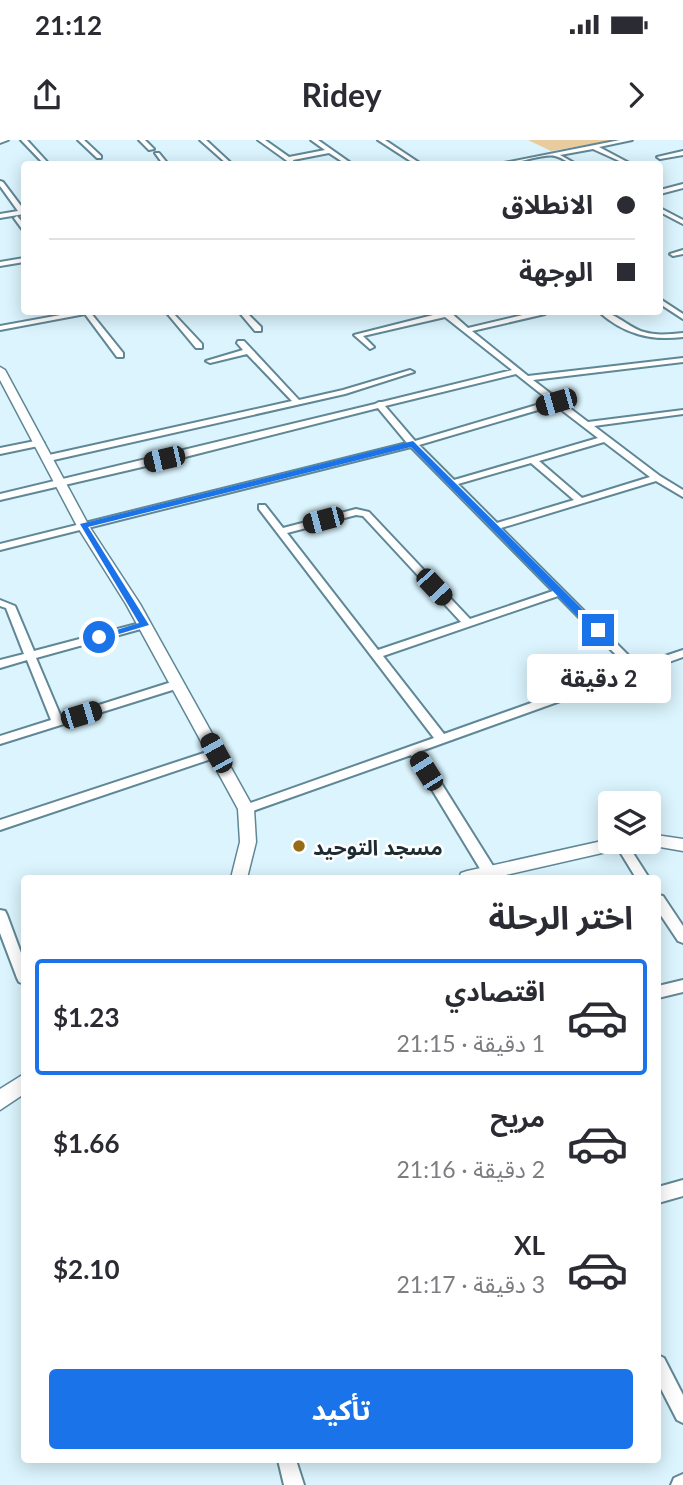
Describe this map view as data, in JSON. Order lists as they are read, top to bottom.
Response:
{
  "places": ["مسجد التوحيد"],
  "page": {
    "status": "21:12",
    "header": "Ridey",
    "banner": ["الانطلاق", "الوجهة"],
    "bubble": "2 دقيقة",
    "heading": "اختر الرحلة",
    "list": [
      {
        "name": "اقتصادي",
        "note": "1 دقيقة · 21:15",
        "value": "$1.23"
      },
      {
        "name": "مريح",
        "note": "2 دقيقة · 21:16",
        "value": "$1.66"
      },
      {
        "name": "XL",
        "note": "3 دقيقة · 21:17",
        "value": "$2.10"
      }
    ],
    "buttons": "تأكيد"
  }
}
